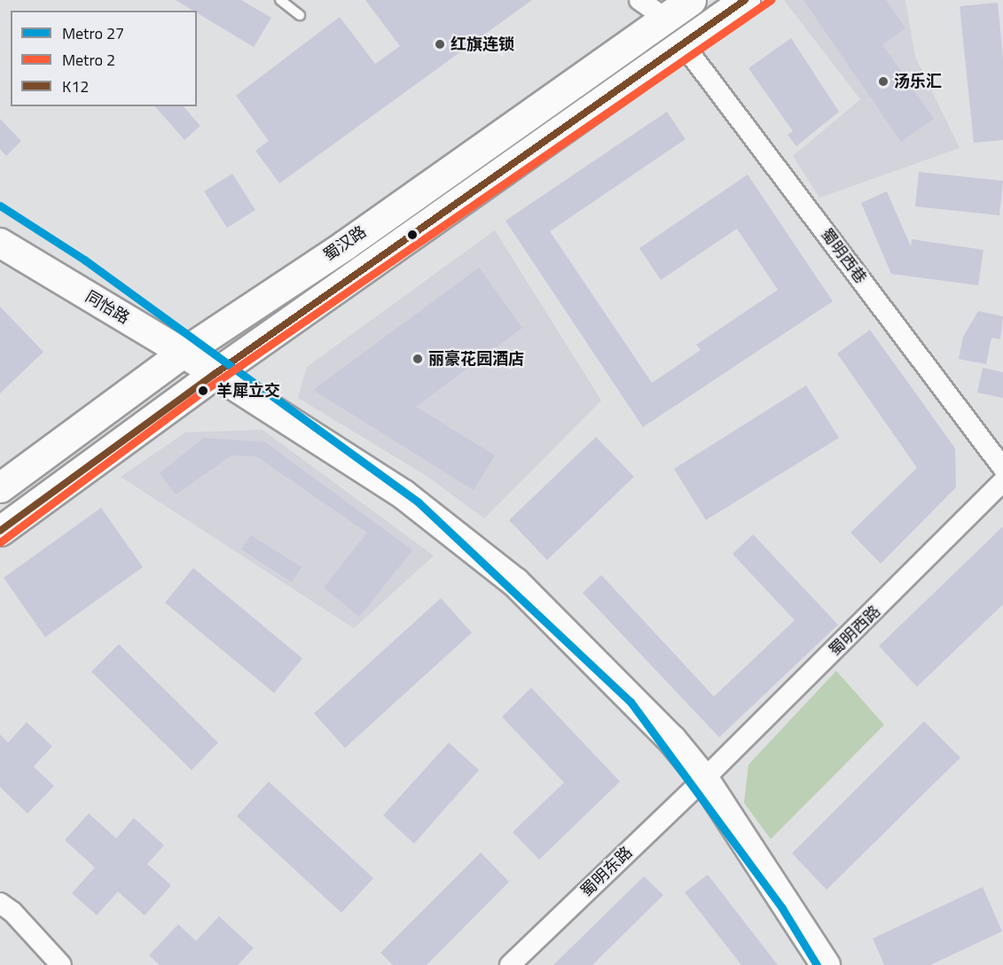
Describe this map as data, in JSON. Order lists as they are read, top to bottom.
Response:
{
  "streets": {
    "main road": ["蜀汉路"],
    "street": [
      "蜀明西巷",
      "同怡路",
      "蜀明西路",
      "蜀明东路"
    ]
  },
  "crossings": [
    ["蜀汉路", "蜀明西巷"],
    ["蜀汉路", "同怡路"],
    ["同怡路", "蜀明西路"],
    ["同怡路", "蜀明东路"],
    ["蜀明西路", "蜀明东路"]
  ],
  "places": [
    "红旗连锁",
    "汤乐汇",
    "丽豪花园酒店",
    "羊犀立交"
  ],
  "lines": ["metro line 2", "transit line K12", "metro line 27"],
  "legend": ["Metro 27", "Metro 2", "K12"]
}
